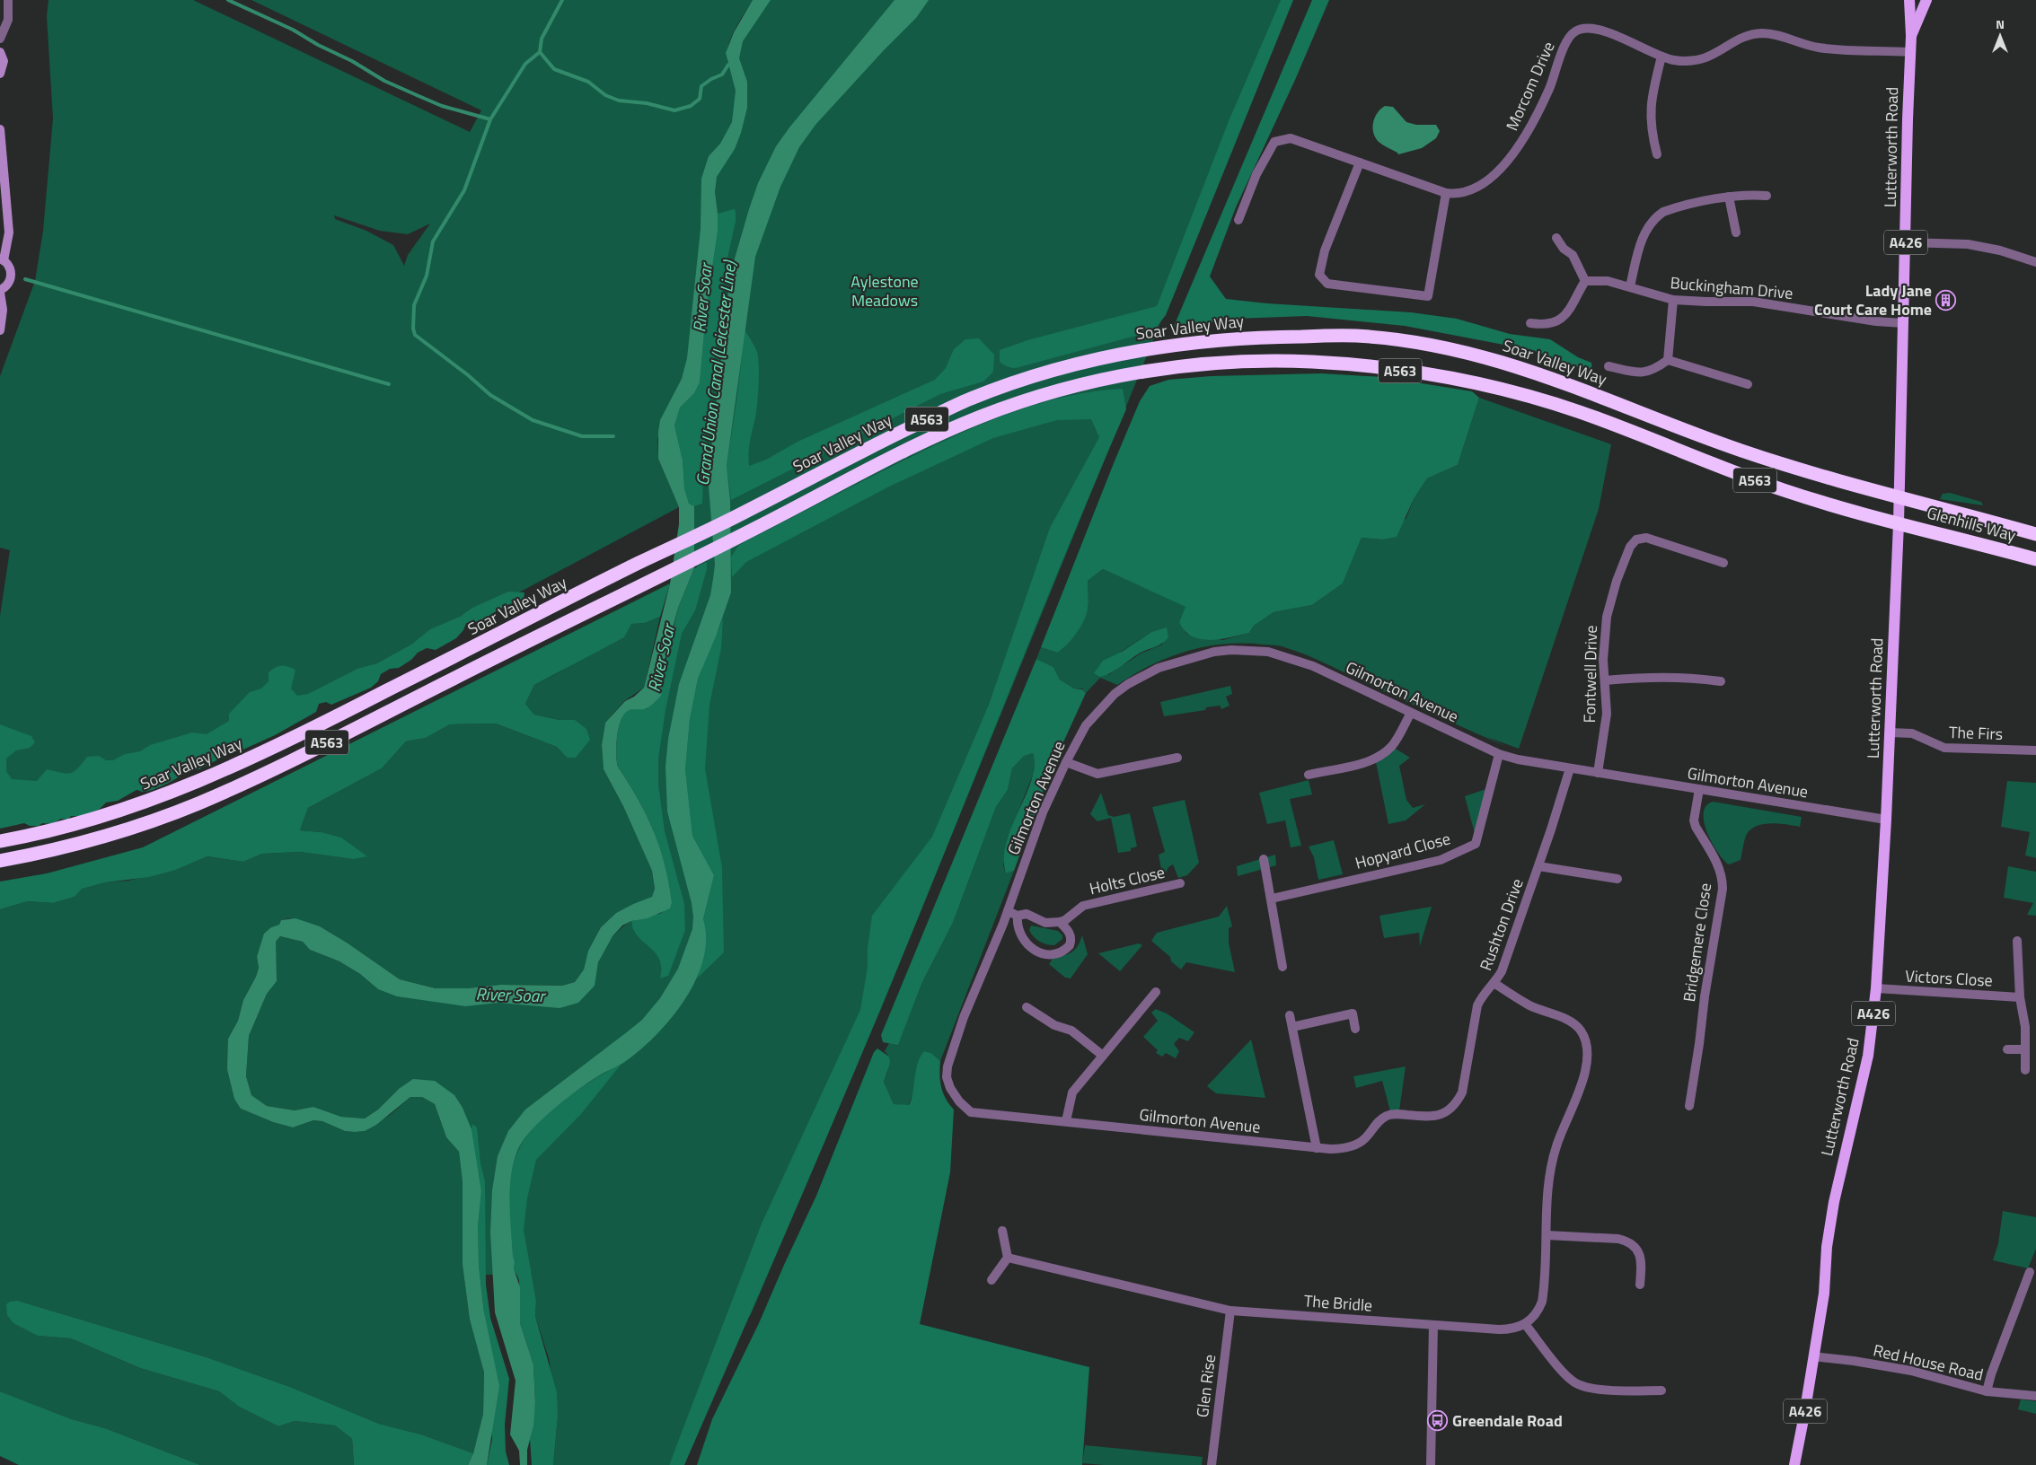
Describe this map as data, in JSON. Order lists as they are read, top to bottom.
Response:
{
  "streets": {
    "highway": ["Soar Valley Way", "A563", "Glenhills Way"],
    "main road": ["Lutterworth Road", "A426"],
    "street": [
      "Morcom Drive",
      "Buckingham Drive",
      "Fontwell Drive",
      "Gilmorton Avenue",
      "The Firs",
      "Hopyard Close",
      "Holts Close",
      "Rushton Drive",
      "Bridgemere Close",
      "Victors Close",
      "The Bridle",
      "Red House Road",
      "Glen Rise"
    ]
  },
  "crossings": [
    ["Morcom Drive", "Lutterworth Road"],
    ["Lutterworth Road", "A426"],
    ["Lutterworth Road", "Buckingham Drive"],
    ["Lutterworth Road", "Soar Valley Way"],
    ["Lutterworth Road", "A563"],
    ["Lutterworth Road", "Glenhills Way"],
    ["Lutterworth Road", "Gilmorton Avenue"],
    ["Lutterworth Road", "The Firs"],
    ["Lutterworth Road", "Victors Close"],
    ["Lutterworth Road", "Red House Road"],
    ["A426", "Red House Road"],
    ["Soar Valley Way", "Glenhills Way"],
    ["A563", "Glenhills Way"],
    ["Fontwell Drive", "Gilmorton Avenue"],
    ["Gilmorton Avenue", "Hopyard Close"],
    ["Gilmorton Avenue", "Rushton Drive"],
    ["Gilmorton Avenue", "Bridgemere Close"],
    ["The Bridle", "Glen Rise"]
  ],
  "water": ["River Soar", "Grand Union Canal (Leicester Line)"],
  "parks": ["Aylestone Meadows"],
  "places": {
    "building": ["Lady Jane Court Care Home"],
    "bus stop": ["Greendale Road"]
  },
  "north": "top"
}
